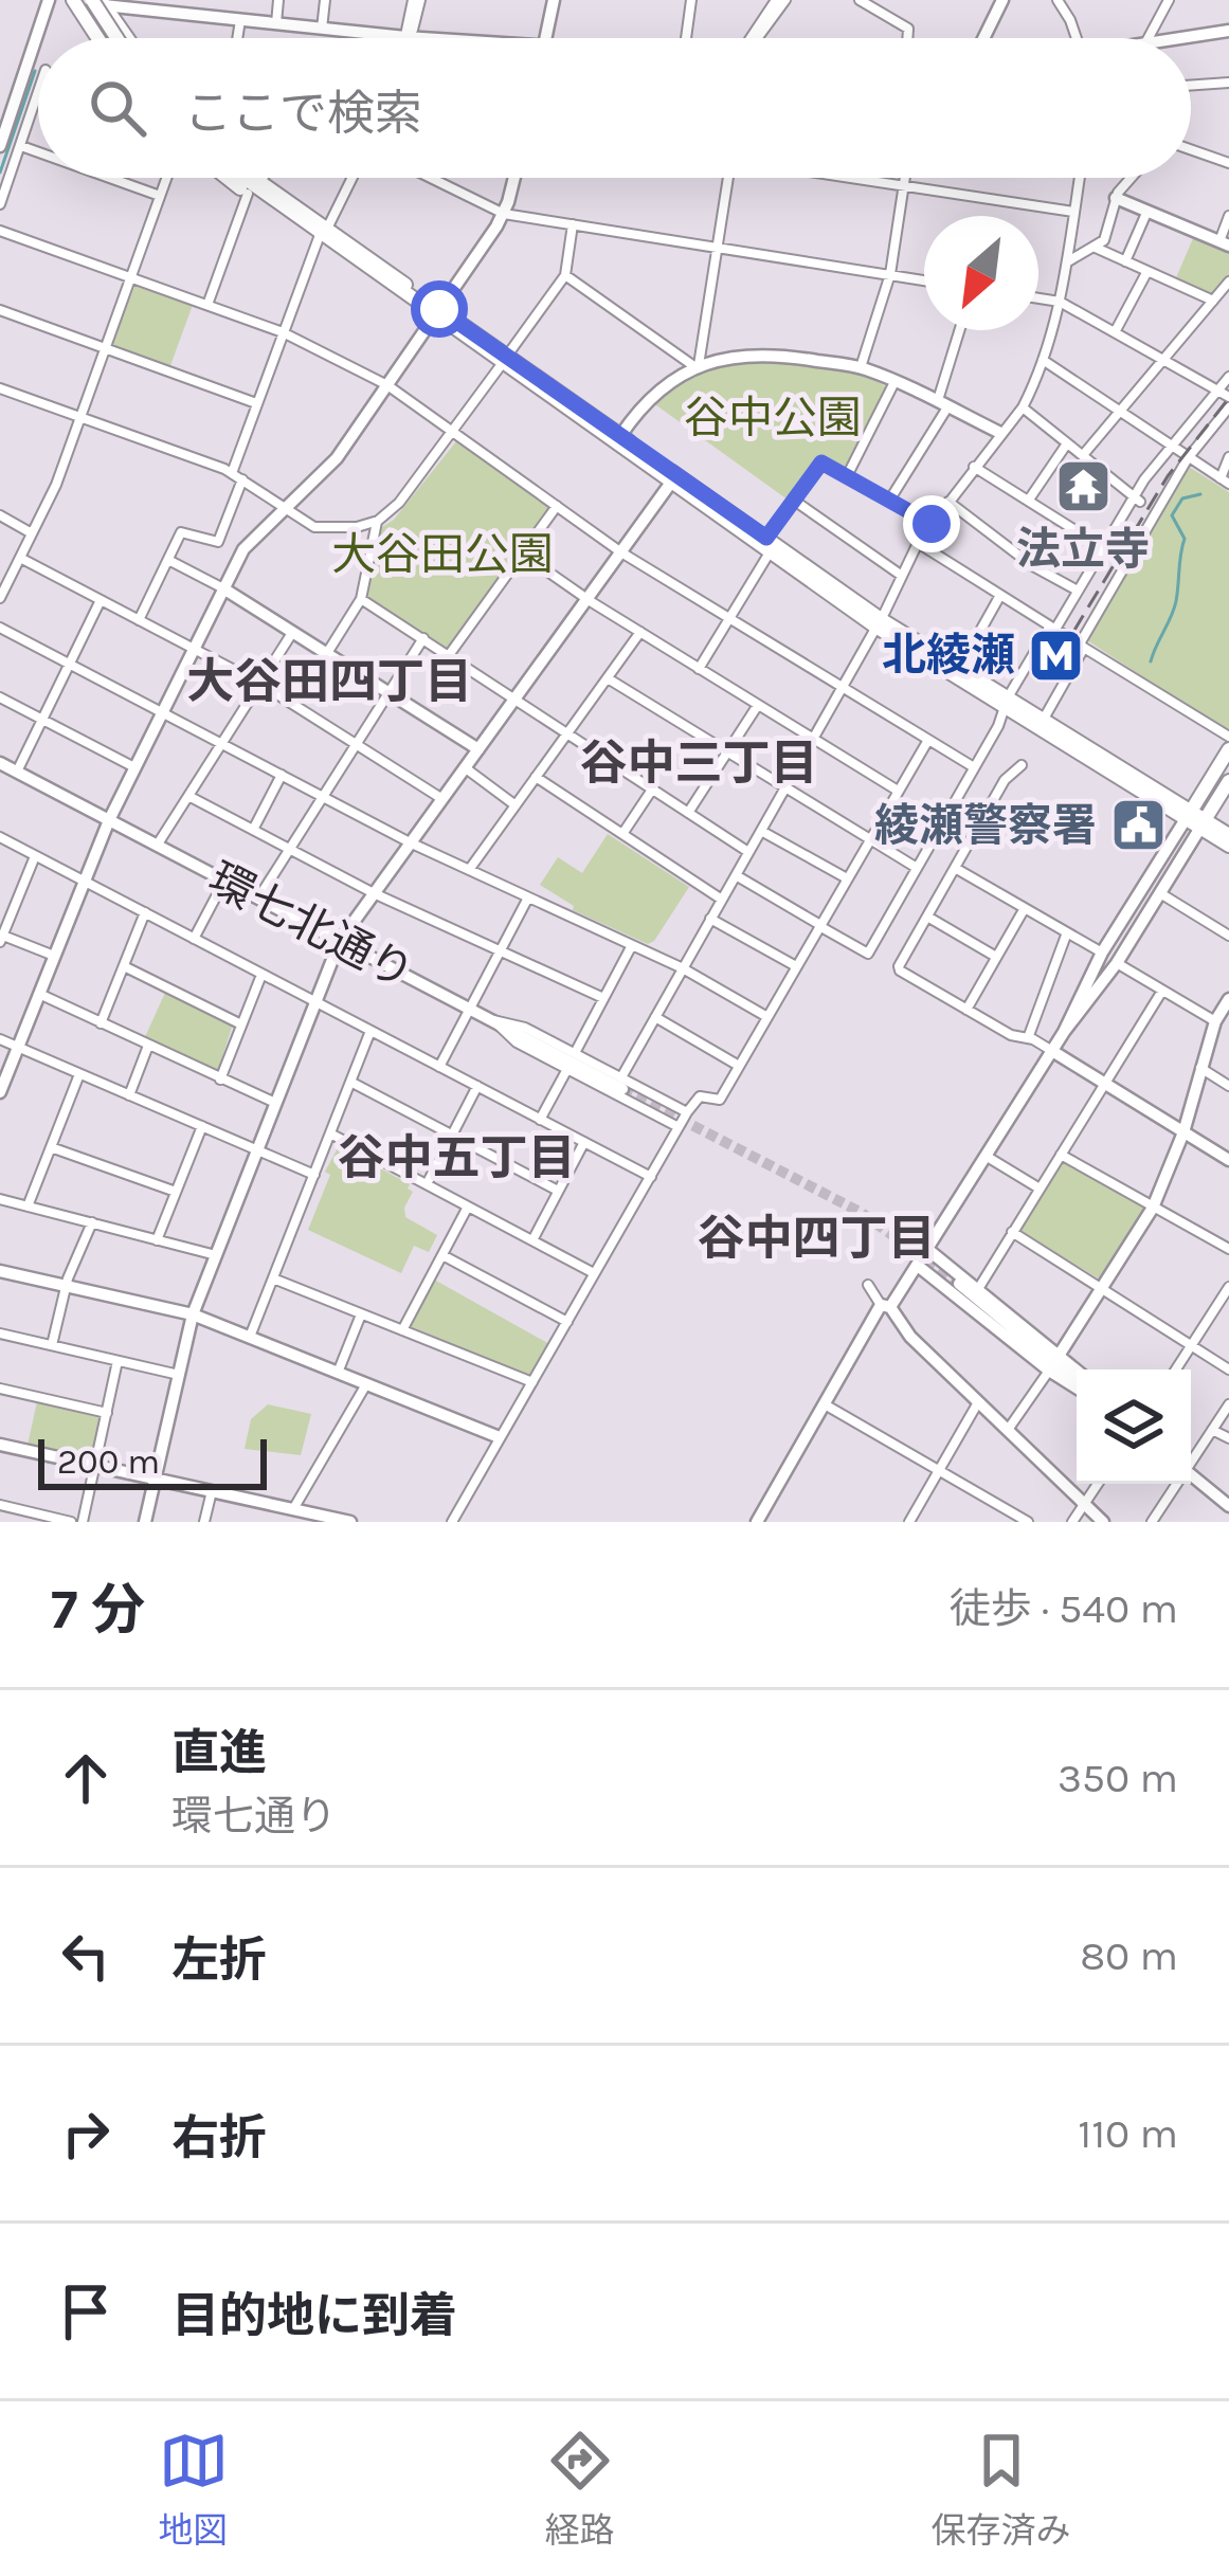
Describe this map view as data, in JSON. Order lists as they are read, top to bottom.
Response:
{
  "streets": {
    "street": ["環七北通り"]
  },
  "districts": [
    "大谷田四丁目",
    "谷中三丁目",
    "谷中五丁目",
    "谷中四丁目"
  ],
  "parks": ["谷中公園", "大谷田公園"],
  "places": {
    "temple": ["法立寺"],
    "metro station": ["北綾瀬"],
    "public building": ["綾瀬警察署"]
  },
  "scale_bar": "200 m",
  "north": "bottom left",
  "page": {
    "search": "ここで検索",
    "scale": "200 m",
    "heading": ["7 分", "徒歩 · 540 m"],
    "list": [
      ["直進", "環七通り", "350 m"],
      ["左折", "80 m"],
      ["右折", "110 m"],
      "目的地に到着"
    ],
    "nav": ["地図", "経路", "保存済み"]
  }
}
